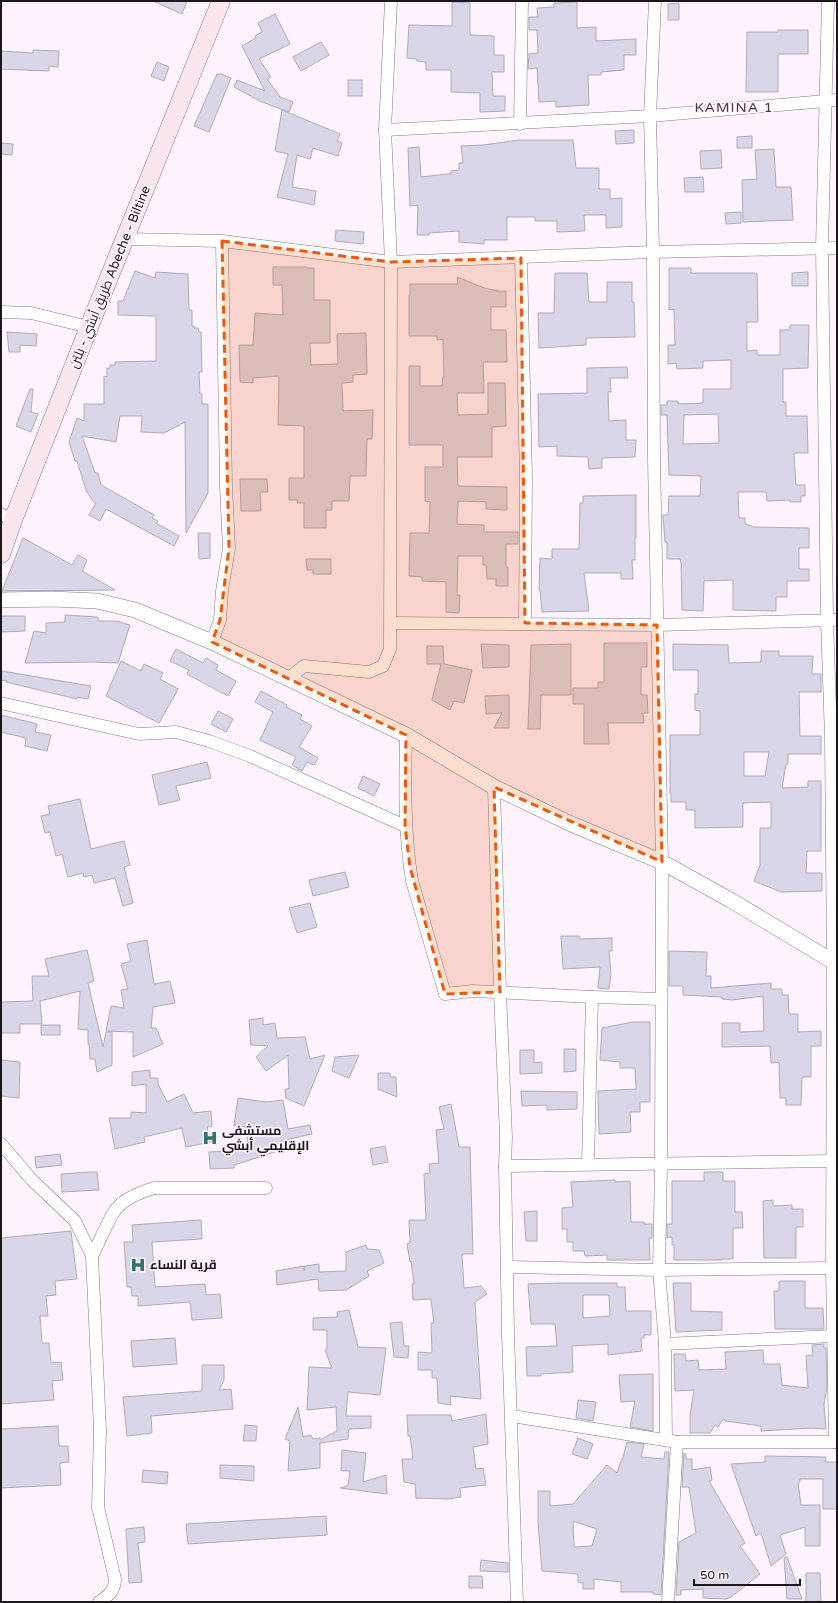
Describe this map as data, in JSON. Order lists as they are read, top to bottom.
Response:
{
  "streets": {
    "main road": ["طريق أبشي - بلتن Abeche - Biltine"]
  },
  "districts": ["KAMINA 1"],
  "places": {
    "hospital": ["مستشفى الإقليمي أبشي", "قرية النساء"]
  },
  "scale_bar": "50 m"
}
